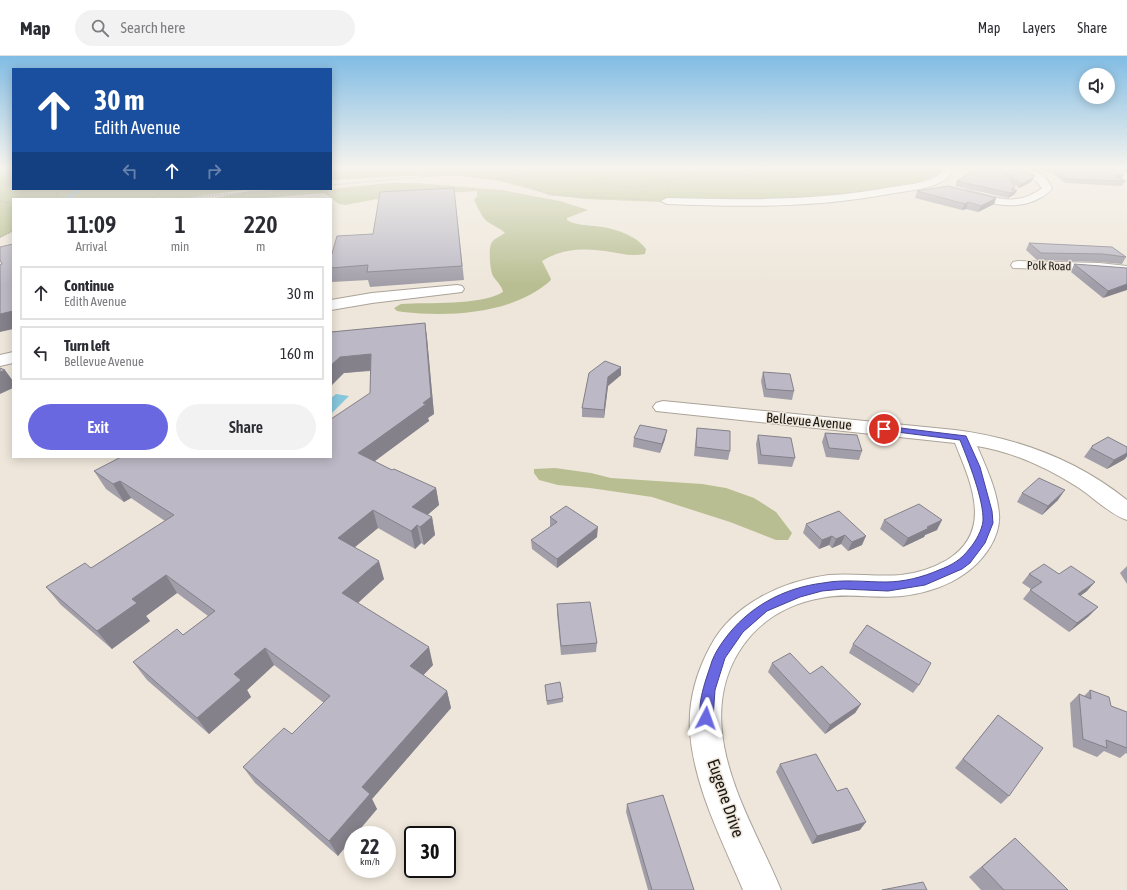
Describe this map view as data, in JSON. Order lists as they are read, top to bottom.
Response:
{
  "streets": {
    "street": ["Polk Road", "Bellevue Avenue", "Eugene Drive"]
  },
  "crossings": [
    ["Bellevue Avenue", "Eugene Drive"]
  ],
  "page": {
    "header": "Map",
    "search": "Search here",
    "nav": ["Map", "Layers", "Share"],
    "turn": ["30 m", "Edith Avenue"],
    "eta": [
      "11:09",
      "Arrival",
      "1",
      "min",
      "220",
      "m"
    ],
    "list": [
      {
        "name": "Continue",
        "note": "Edith Avenue",
        "value": "30 m"
      },
      {
        "name": "Turn left",
        "note": "Bellevue Avenue",
        "value": "160 m"
      }
    ],
    "buttons": ["Exit", "Share"],
    "speed": "22 km/h",
    "limit": "30"
  }
}
